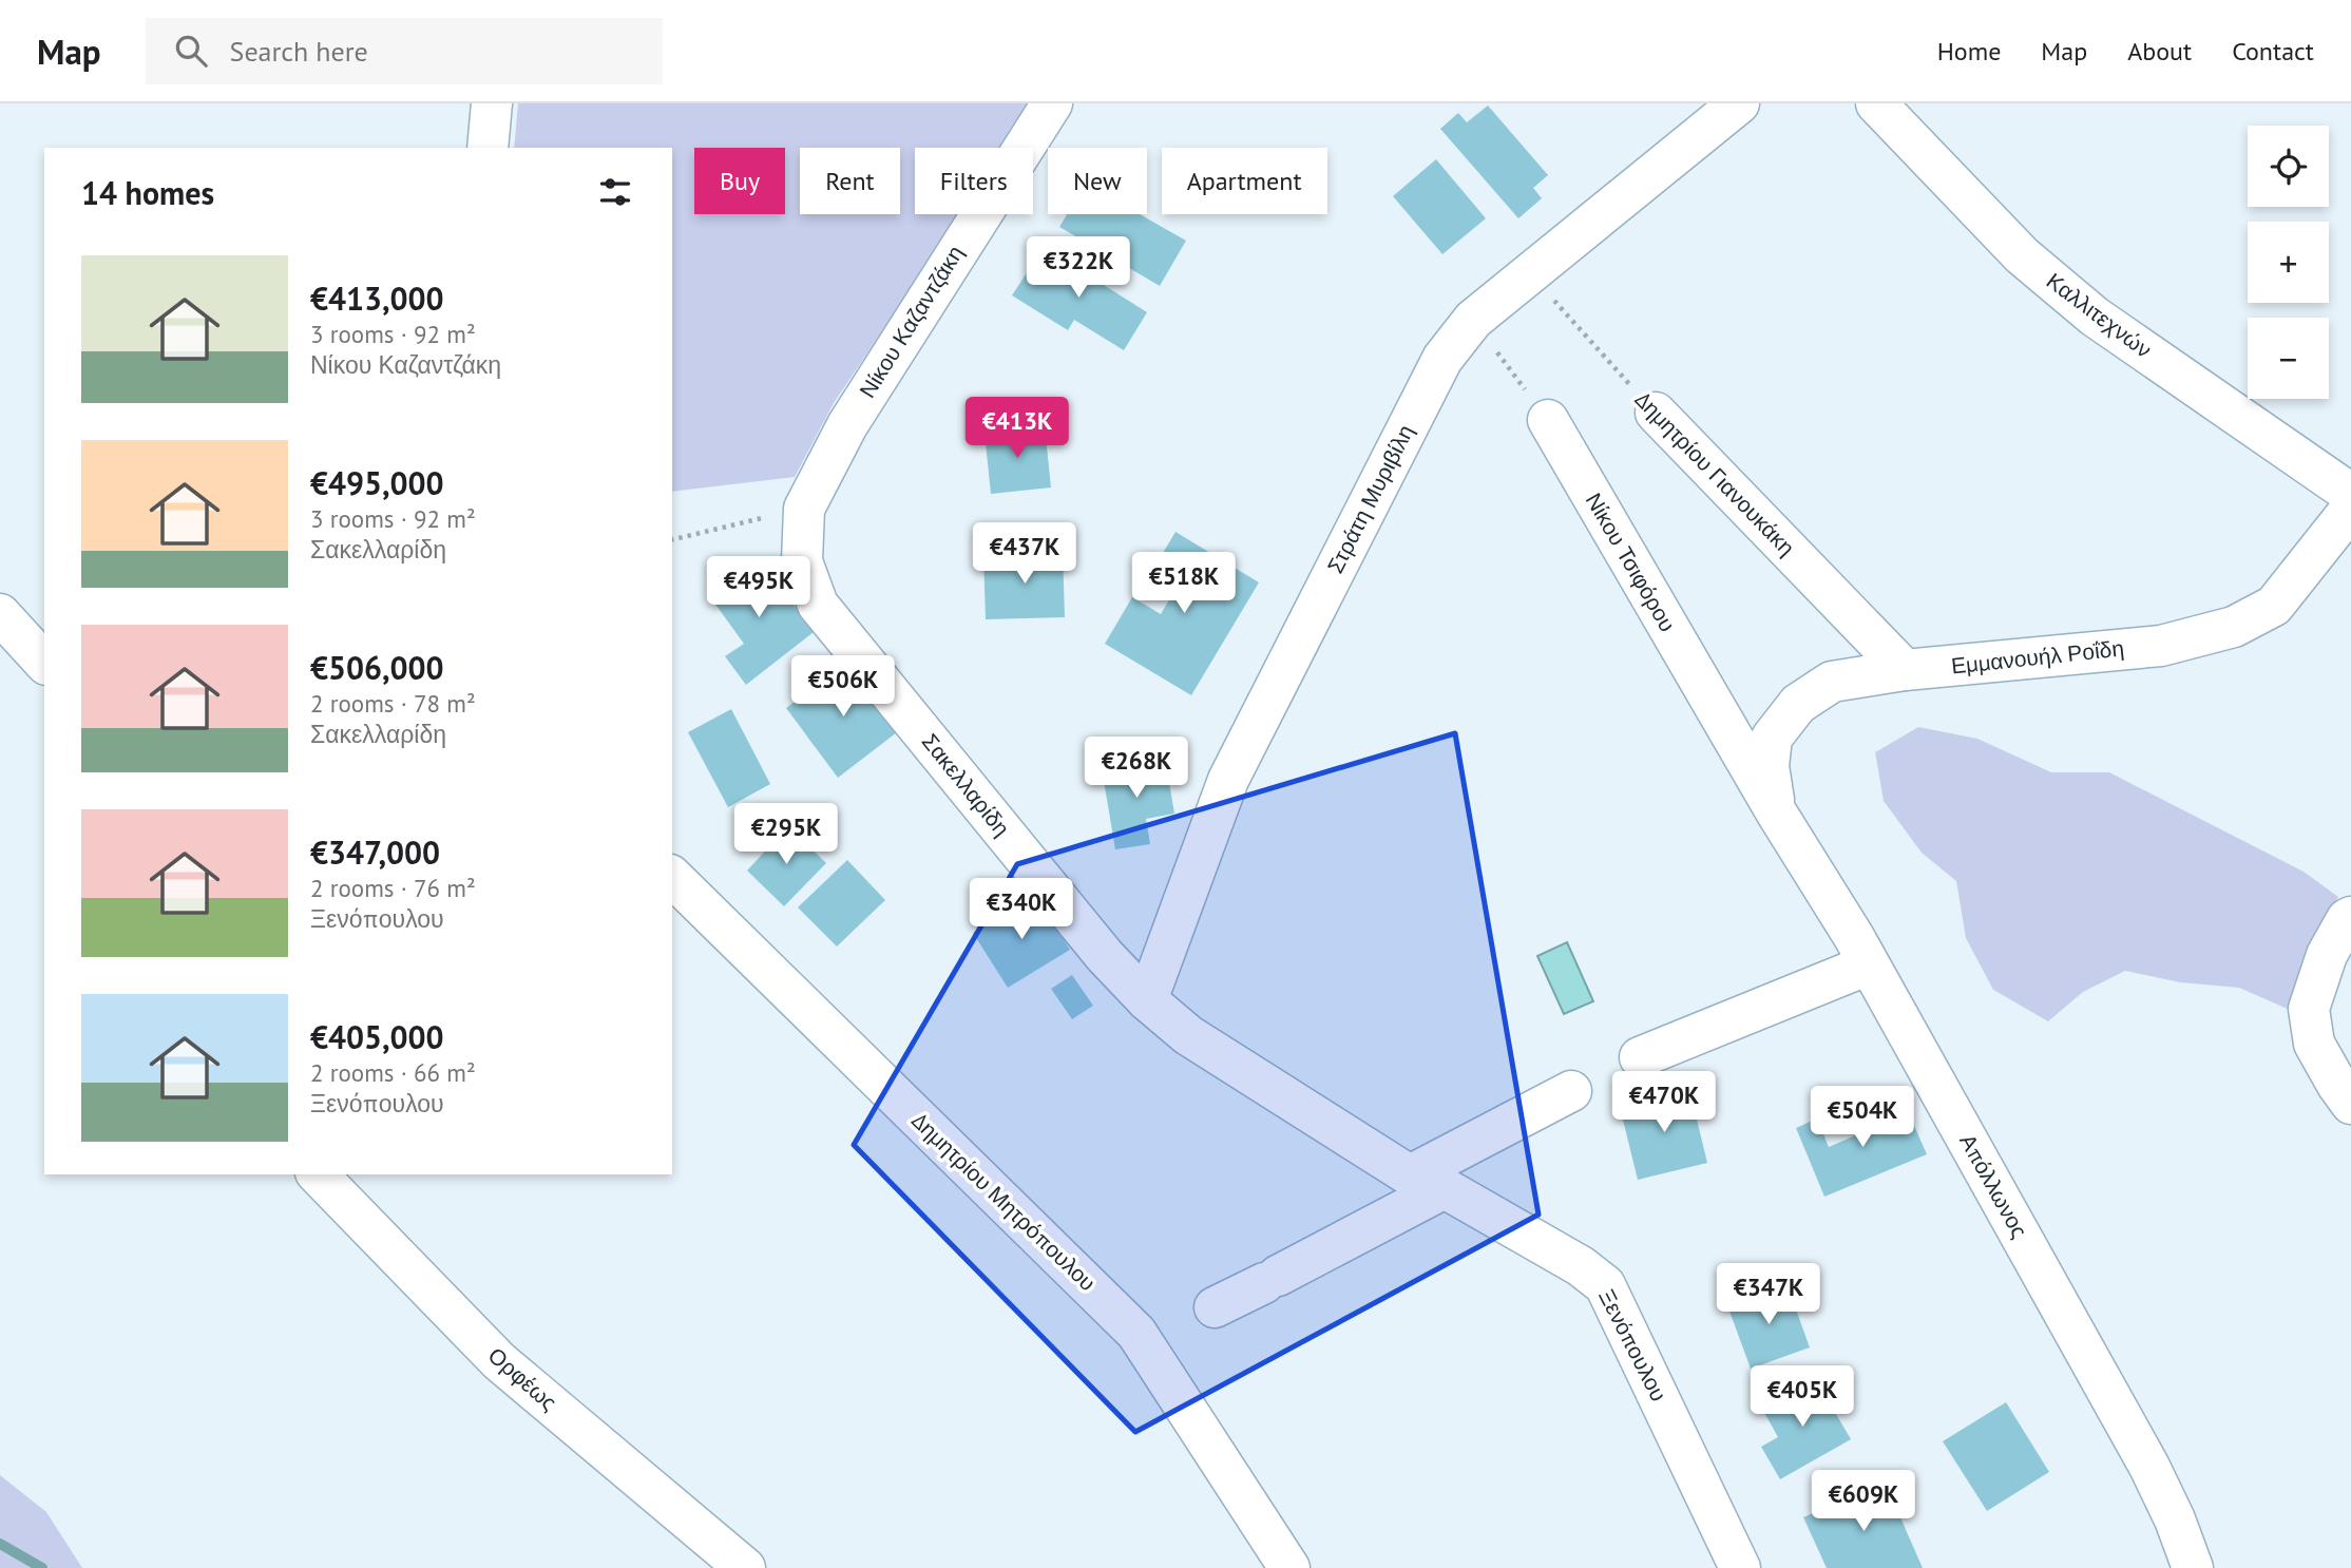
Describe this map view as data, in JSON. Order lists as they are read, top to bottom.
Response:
{
  "streets": {
    "street": [
      "Καλλιτεχνών",
      "Νίκου Καζαντζάκη",
      "Δημητρίου Γιανουκάκη",
      "Στράτη Μυριβίλη",
      "Νίκου Τσιφόρου",
      "Εμμανουήλ Ροΐδη",
      "Σακελλαρίδη",
      "Απόλλωνος",
      "Δημητρίου Μητρόπουλου",
      "Ξενόπουλου",
      "Ορφέως"
    ]
  },
  "crossings": [
    ["Νίκου Καζαντζάκη", "Σακελλαρίδη"],
    ["Δημητρίου Γιανουκάκη", "Στράτη Μυριβίλη"],
    ["Δημητρίου Γιανουκάκη", "Εμμανουήλ Ροΐδη"],
    ["Στράτη Μυριβίλη", "Σακελλαρίδη"],
    ["Νίκου Τσιφόρου", "Εμμανουήλ Ροΐδη"],
    ["Νίκου Τσιφόρου", "Απόλλωνος"],
    ["Εμμανουήλ Ροΐδη", "Απόλλωνος"],
    ["Σακελλαρίδη", "Ξενόπουλου"]
  ],
  "page": {
    "header": "Map",
    "search": "Search here",
    "nav": [
      "Home",
      "Map",
      "About",
      "Contact"
    ],
    "map_buttons": ["+", "−"],
    "chip": [
      "Buy",
      "Rent",
      "Filters",
      "New",
      "Apartment"
    ],
    "heading": "14 homes",
    "price": [
      "€322K",
      "€413K",
      "€437K",
      "€518K",
      "€495K",
      "€506K",
      "€268K",
      "€295K",
      "€340K",
      "€470K",
      "€504K",
      "€347K",
      "€405K",
      "€609K"
    ],
    "list": [
      {
        "name": "€413,000",
        "note": "3 rooms · 92 m² · Νίκου Καζαντζάκη"
      },
      {
        "name": "€495,000",
        "note": "3 rooms · 92 m² · Σακελλαρίδη"
      },
      {
        "name": "€506,000",
        "note": "2 rooms · 78 m² · Σακελλαρίδη"
      },
      {
        "name": "€347,000",
        "note": "2 rooms · 76 m² · Ξενόπουλου"
      },
      {
        "name": "€405,000",
        "note": "2 rooms · 66 m² · Ξενόπουλου"
      }
    ]
  }
}
